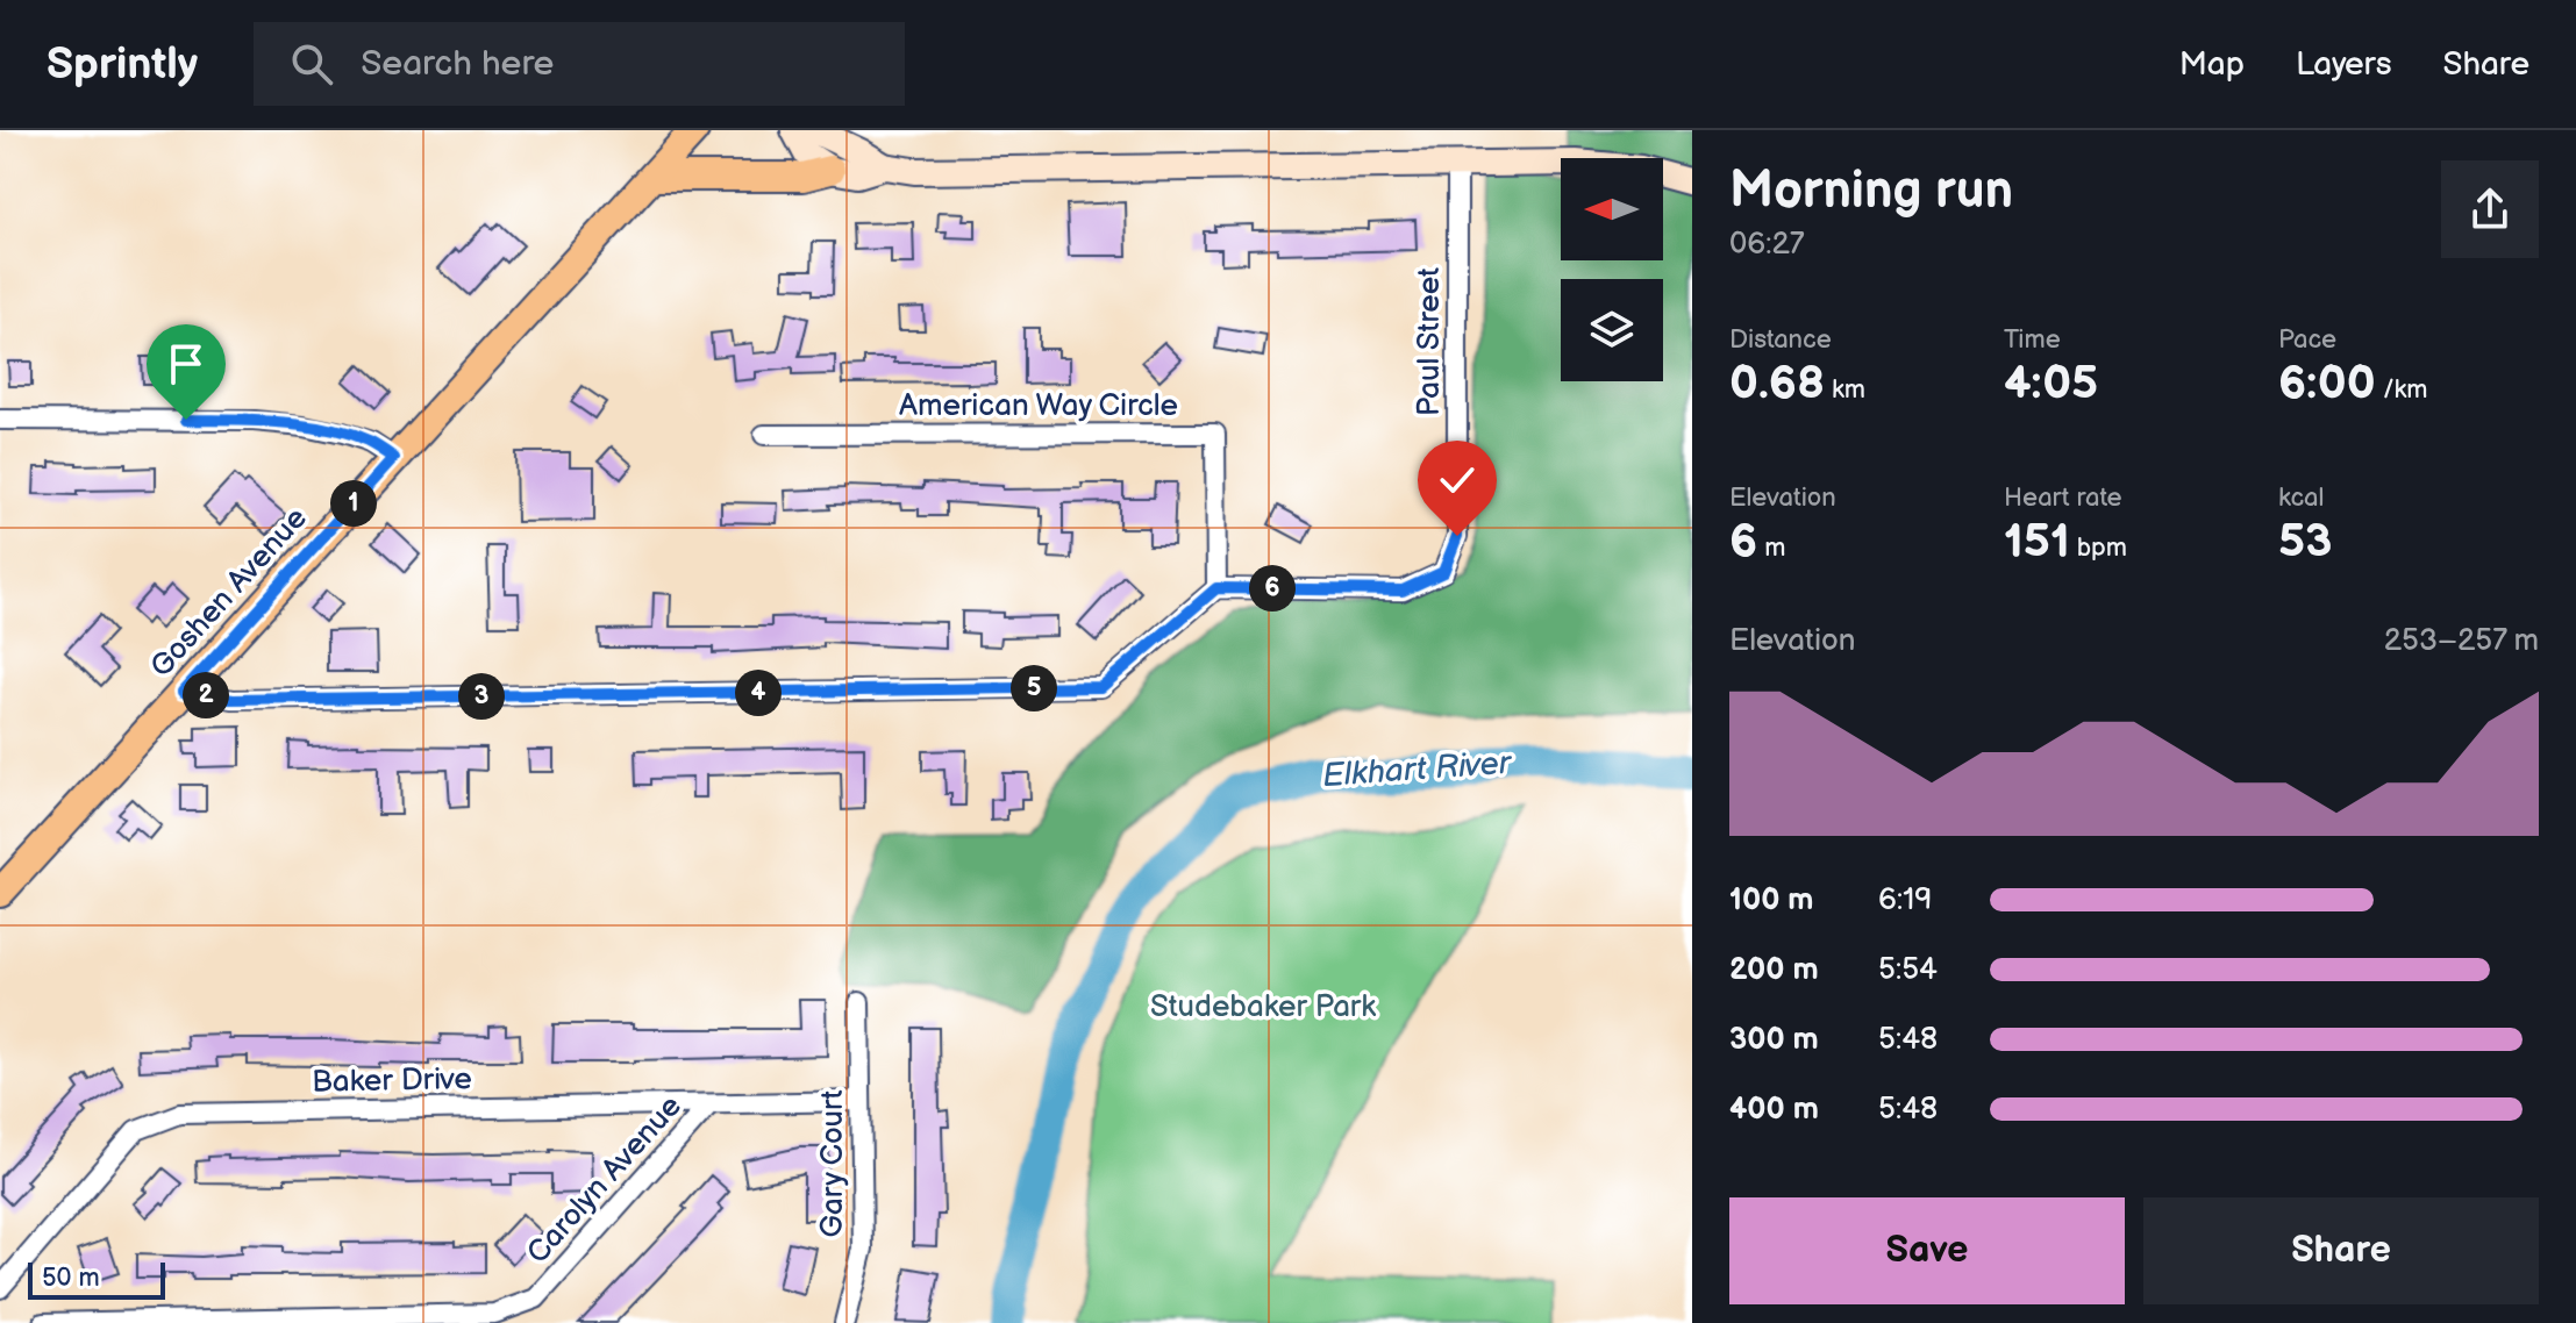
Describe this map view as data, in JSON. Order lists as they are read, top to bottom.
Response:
{
  "streets": {
    "main road": ["Goshen Avenue"],
    "street": [
      "Paul Street",
      "American Way Circle",
      "Baker Drive",
      "Gary Court",
      "Carolyn Avenue"
    ]
  },
  "crossings": [
    ["Paul Street", "American Way Circle"],
    ["Baker Drive", "Gary Court"],
    ["Baker Drive", "Carolyn Avenue"]
  ],
  "water": ["Elkhart River"],
  "parks": ["Studebaker Park"],
  "scale_bar": "50 m",
  "north": "left",
  "page": {
    "header": "Sprintly",
    "search": "Search here",
    "nav": ["Map", "Layers", "Share"],
    "heading": ["Morning run", "06:27"],
    "stats": [
      ["Distance", "0.68 km"],
      ["Time", "4:05"],
      ["Pace", "6:00 /km"],
      ["Elevation", "6 m"],
      ["Heart rate", "151 bpm"],
      ["kcal", "53"]
    ],
    "pins": [
      "1",
      "6",
      "5",
      "4",
      "2",
      "3"
    ],
    "chart": ["Elevation", "253–257 m"],
    "list": [
      {
        "name": "100 m",
        "note": "6:19"
      },
      {
        "name": "200 m",
        "note": "5:54"
      },
      {
        "name": "300 m",
        "note": "5:48"
      },
      {
        "name": "400 m",
        "note": "5:48"
      }
    ],
    "buttons": ["Save", "Share"],
    "scale": "50 m"
  }
}
